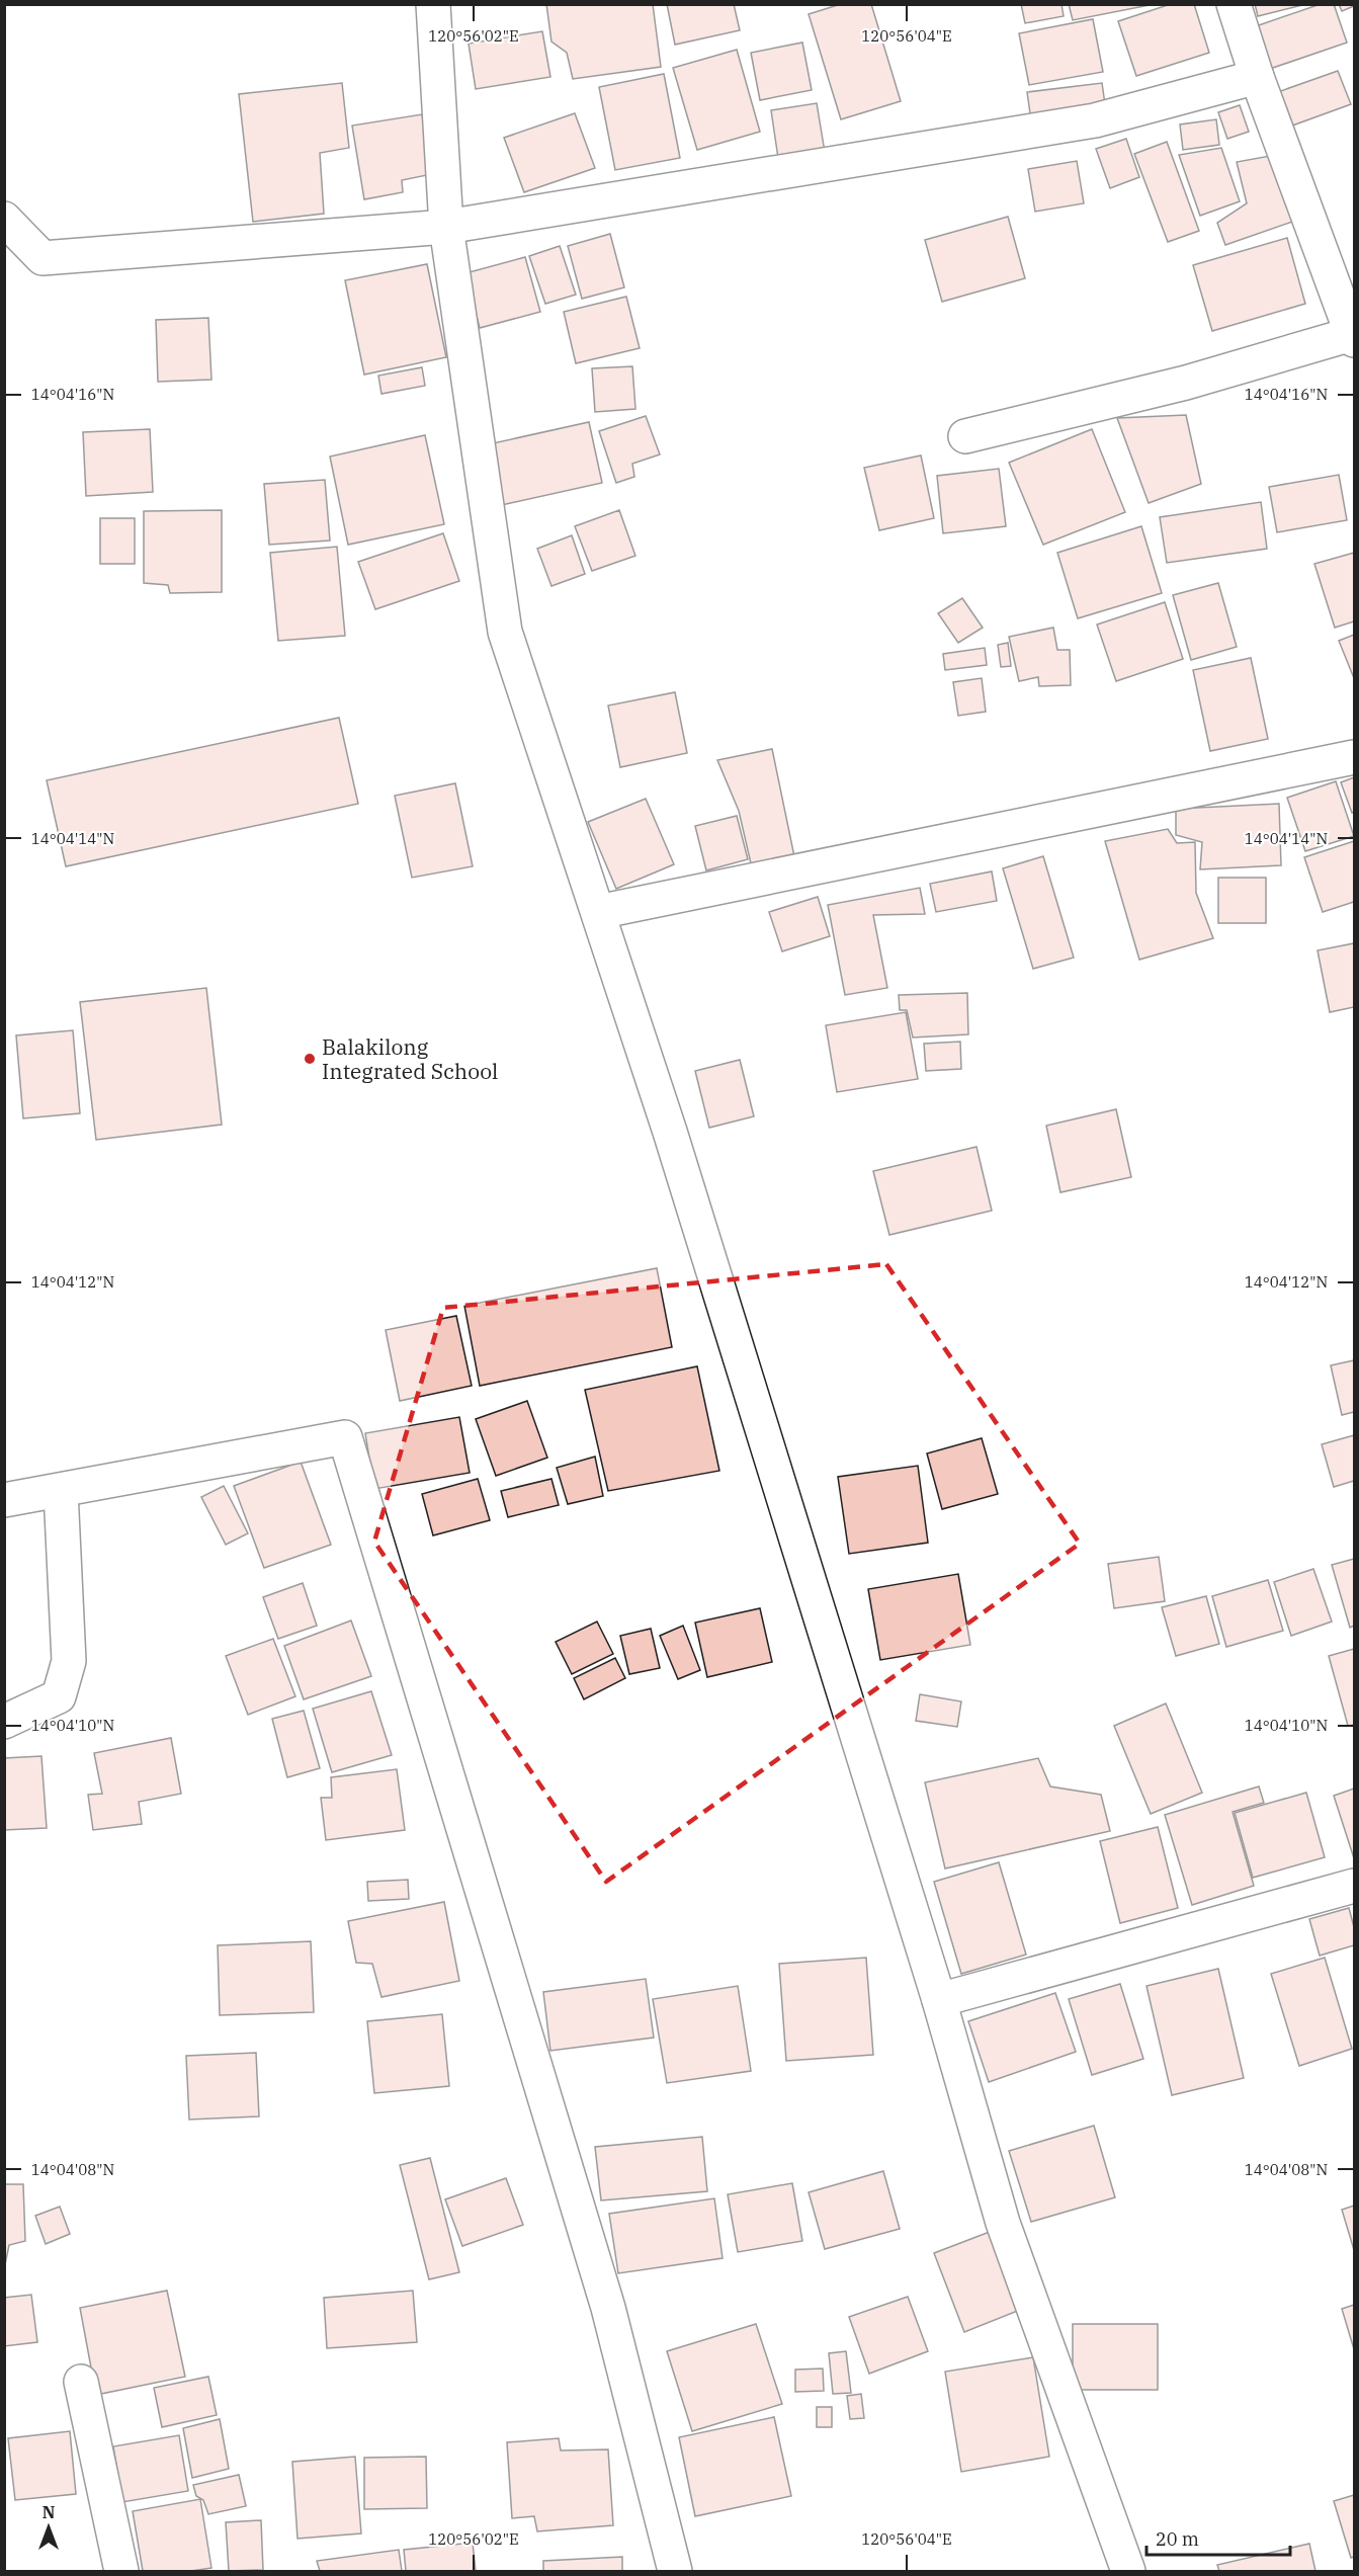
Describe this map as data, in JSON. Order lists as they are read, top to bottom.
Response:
{
  "places": ["Balakilong Integrated School"],
  "scale_bar": "20 m",
  "north": "top",
  "coordinates": [
    "120°56'02\"E",
    "120°56'04\"E",
    "14°04'16\"N",
    "14°04'14\"N",
    "14°04'12\"N",
    "14°04'10\"N",
    "14°04'08\"N"
  ]
}
